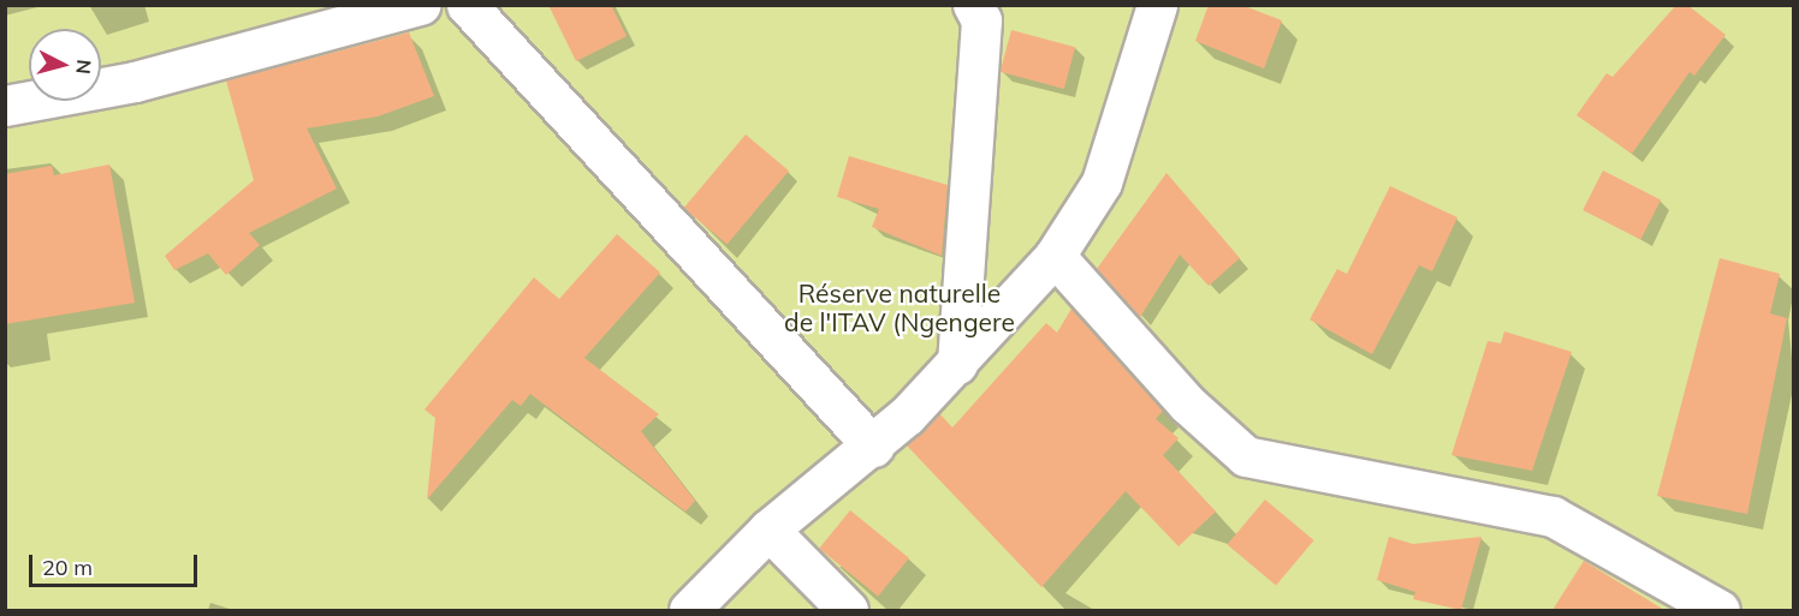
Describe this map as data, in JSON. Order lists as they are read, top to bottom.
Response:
{
  "parks": ["Réserve naturelle de l'ITAV (Ngengere"],
  "scale_bar": "20 m",
  "north": "right"
}
